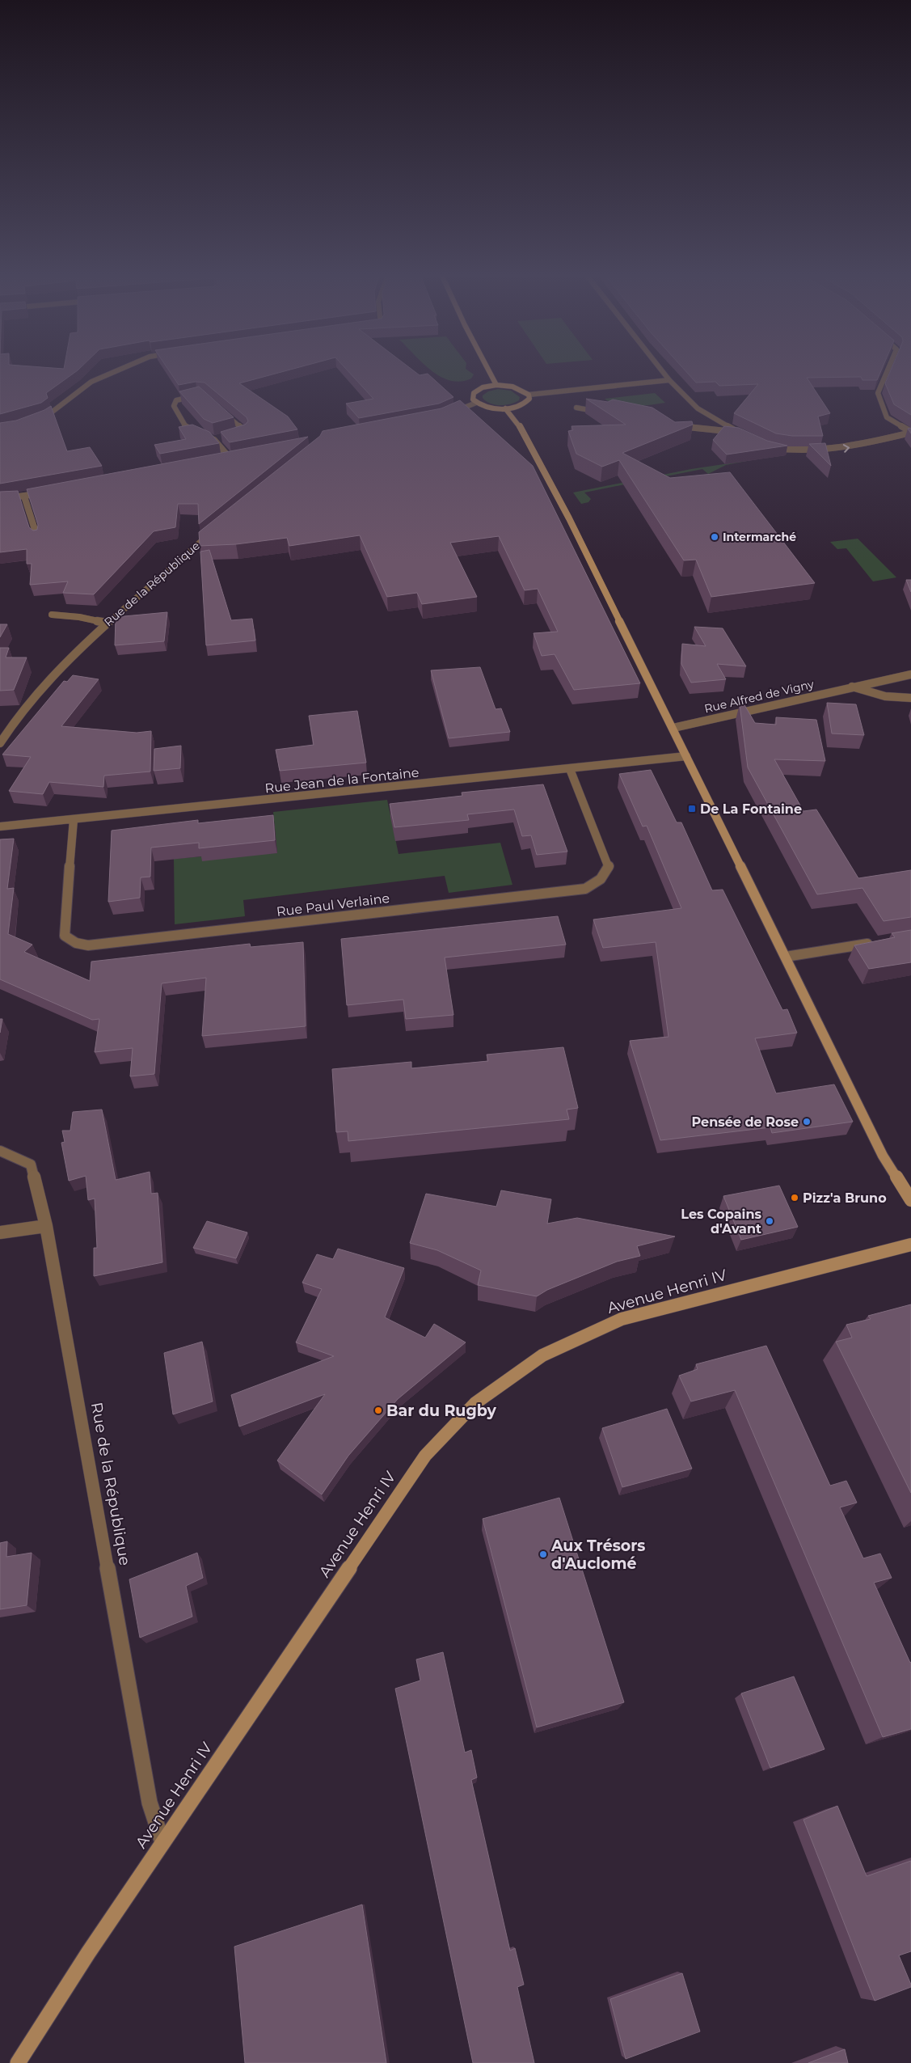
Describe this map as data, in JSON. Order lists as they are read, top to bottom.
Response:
{
  "streets": {
    "street": [
      "Rue de la République",
      "Rue Alfred de Vigny",
      "Rue Jean de la Fontaine",
      "Rue Paul Verlaine",
      "Avenue Henri IV"
    ]
  },
  "crossings": [
    ["Rue de la République", "Avenue Henri IV"],
    ["Rue Jean de la Fontaine", "Rue Paul Verlaine"]
  ],
  "places": {
    "other": [
      "Intermarché",
      "Pensée de Rose",
      "Pizz'a Bruno",
      "Les Copains d'Avant",
      "Bar du Rugby",
      "Aux Trésors d'Auclomé"
    ],
    "transit": ["De La Fontaine"]
  }
}
